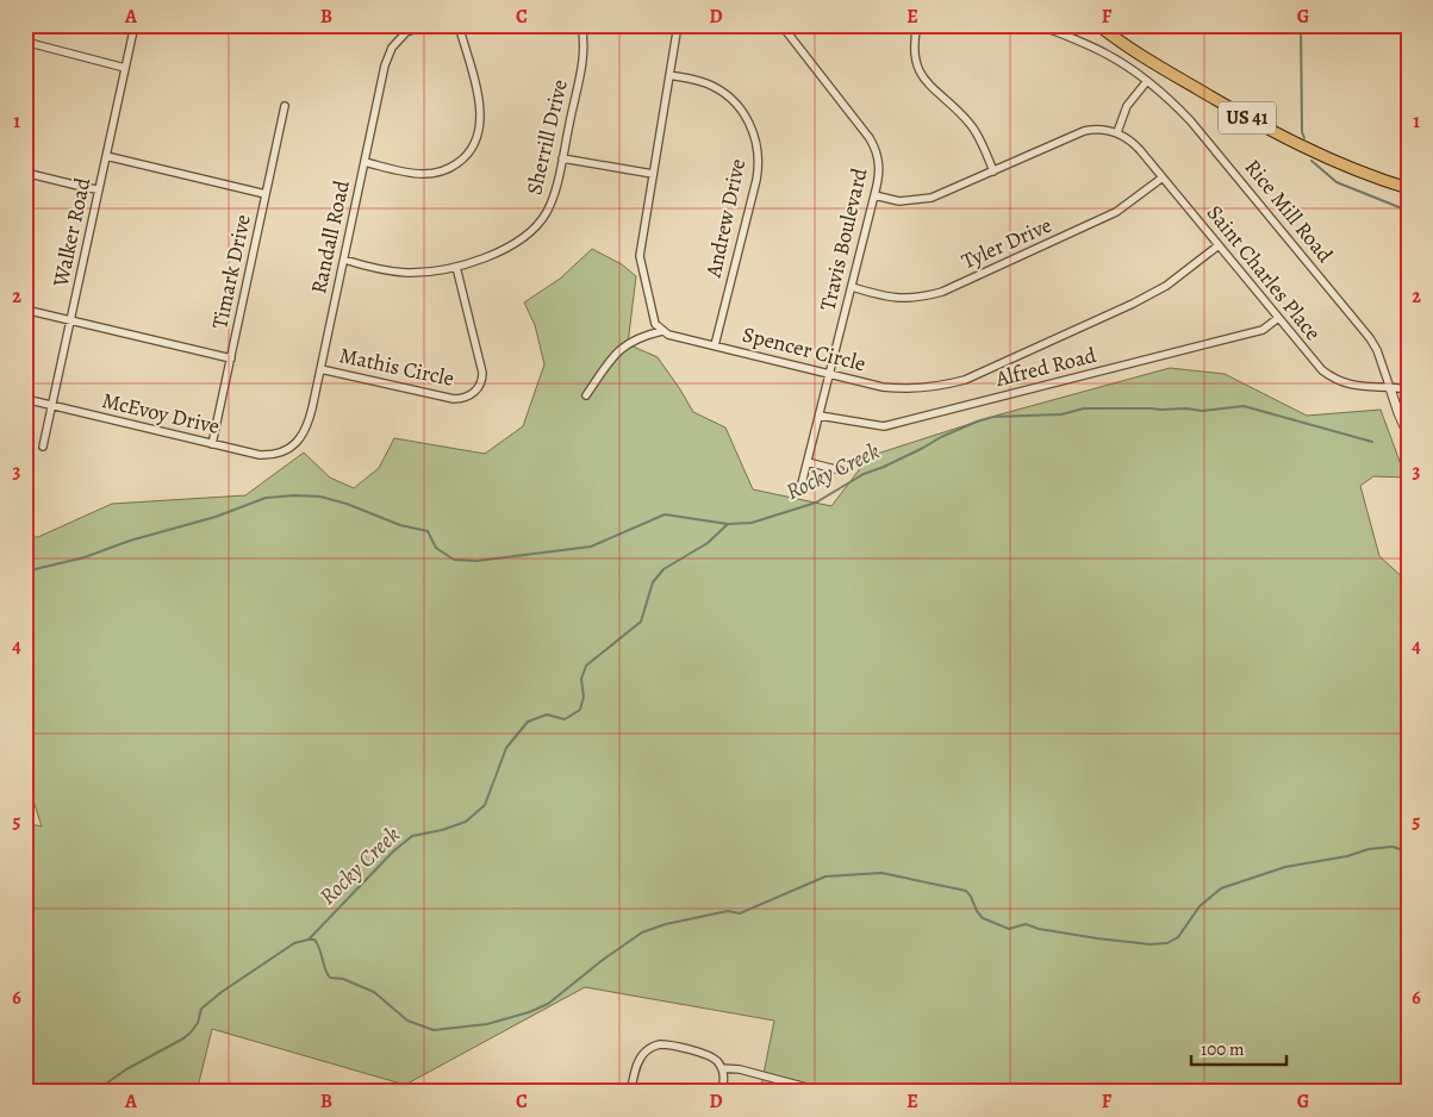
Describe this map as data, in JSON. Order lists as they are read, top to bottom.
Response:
{
  "streets": {
    "main road": ["US 41"],
    "street": [
      "Sherrill Drive",
      "Rice Mill Road",
      "Andrew Drive",
      "Walker Road",
      "Randall Road",
      "Travis Boulevard",
      "Tyler Drive",
      "Timark Drive",
      "Saint Charles Place",
      "Spencer Circle",
      "Mathis Circle",
      "Alfred Road",
      "McEvoy Drive"
    ]
  },
  "crossings": [
    ["Sherrill Drive", "Randall Road"],
    ["Sherrill Drive", "Mathis Circle"],
    ["Rice Mill Road", "Saint Charles Place"],
    ["Andrew Drive", "Spencer Circle"],
    ["Walker Road", "McEvoy Drive"],
    ["Randall Road", "Mathis Circle"],
    ["Randall Road", "McEvoy Drive"],
    ["Travis Boulevard", "Tyler Drive"],
    ["Travis Boulevard", "Spencer Circle"],
    ["Travis Boulevard", "Alfred Road"],
    ["Tyler Drive", "Saint Charles Place"],
    ["Timark Drive", "McEvoy Drive"],
    ["Saint Charles Place", "Spencer Circle"],
    ["Saint Charles Place", "Alfred Road"]
  ],
  "water": ["Rocky Creek"],
  "scale_bar": "100 m",
  "grid": {
    "columns": [
      "A",
      "B",
      "C",
      "D",
      "E",
      "F",
      "G"
    ],
    "rows": [
      "1",
      "2",
      "3",
      "4",
      "5",
      "6"
    ]
  }
}
